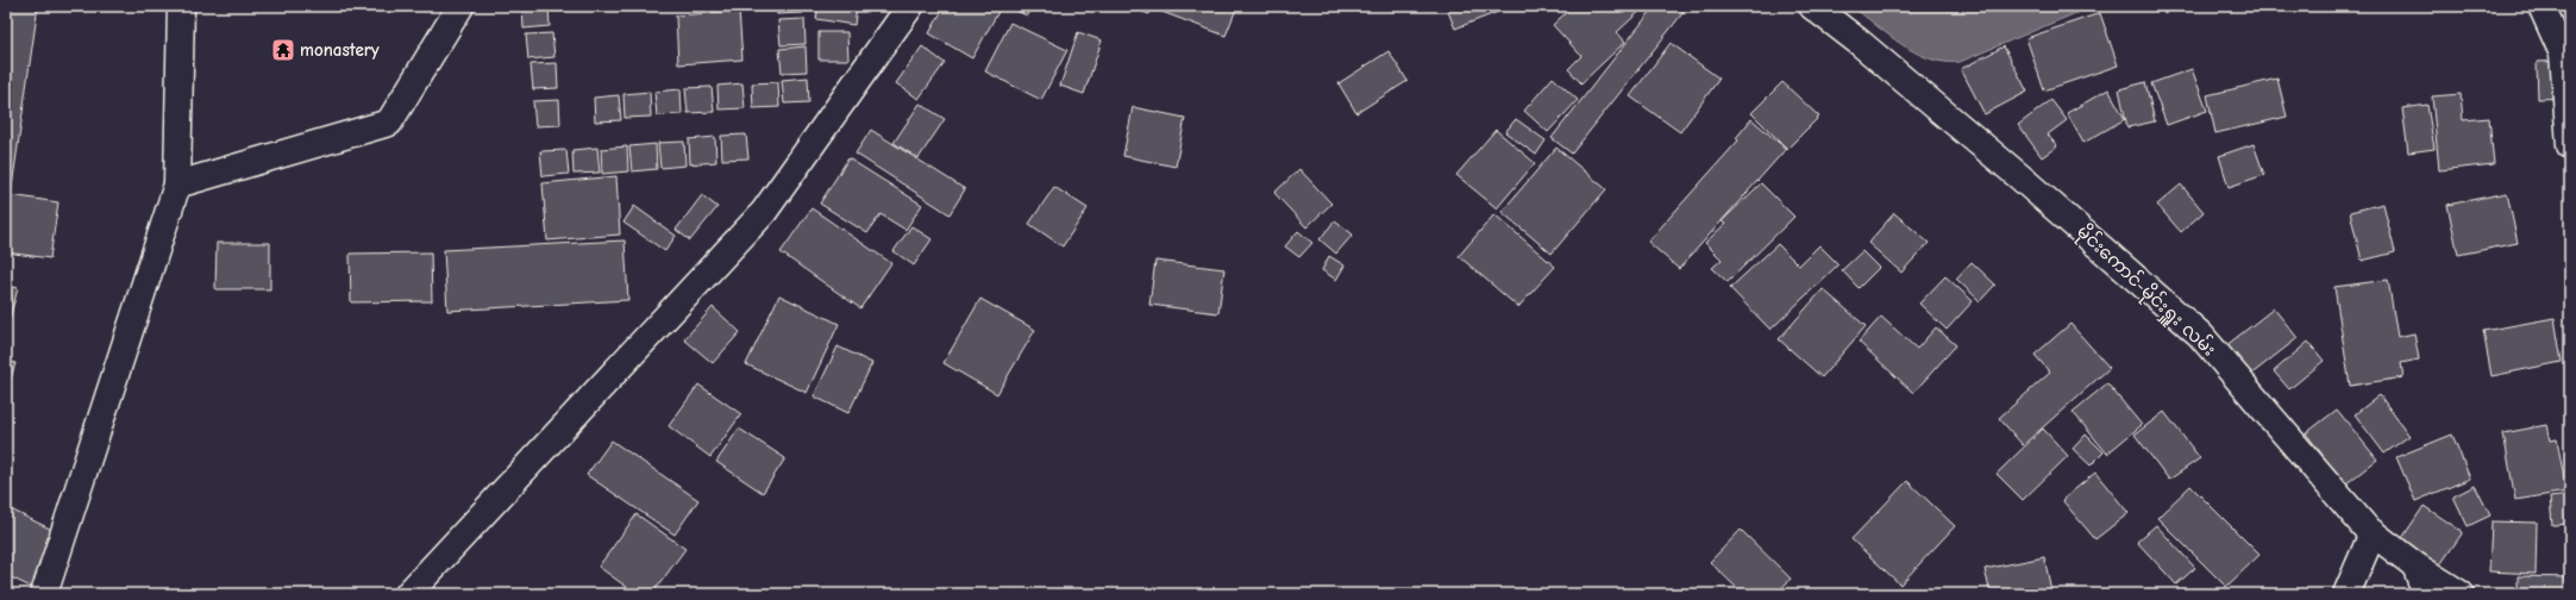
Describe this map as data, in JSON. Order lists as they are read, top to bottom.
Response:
{
  "streets": {
    "street": ["မိုင်းကောင်-မိုင်းရှူး လမ်း"]
  },
  "places": {
    "temple": ["monastery"]
  }
}
